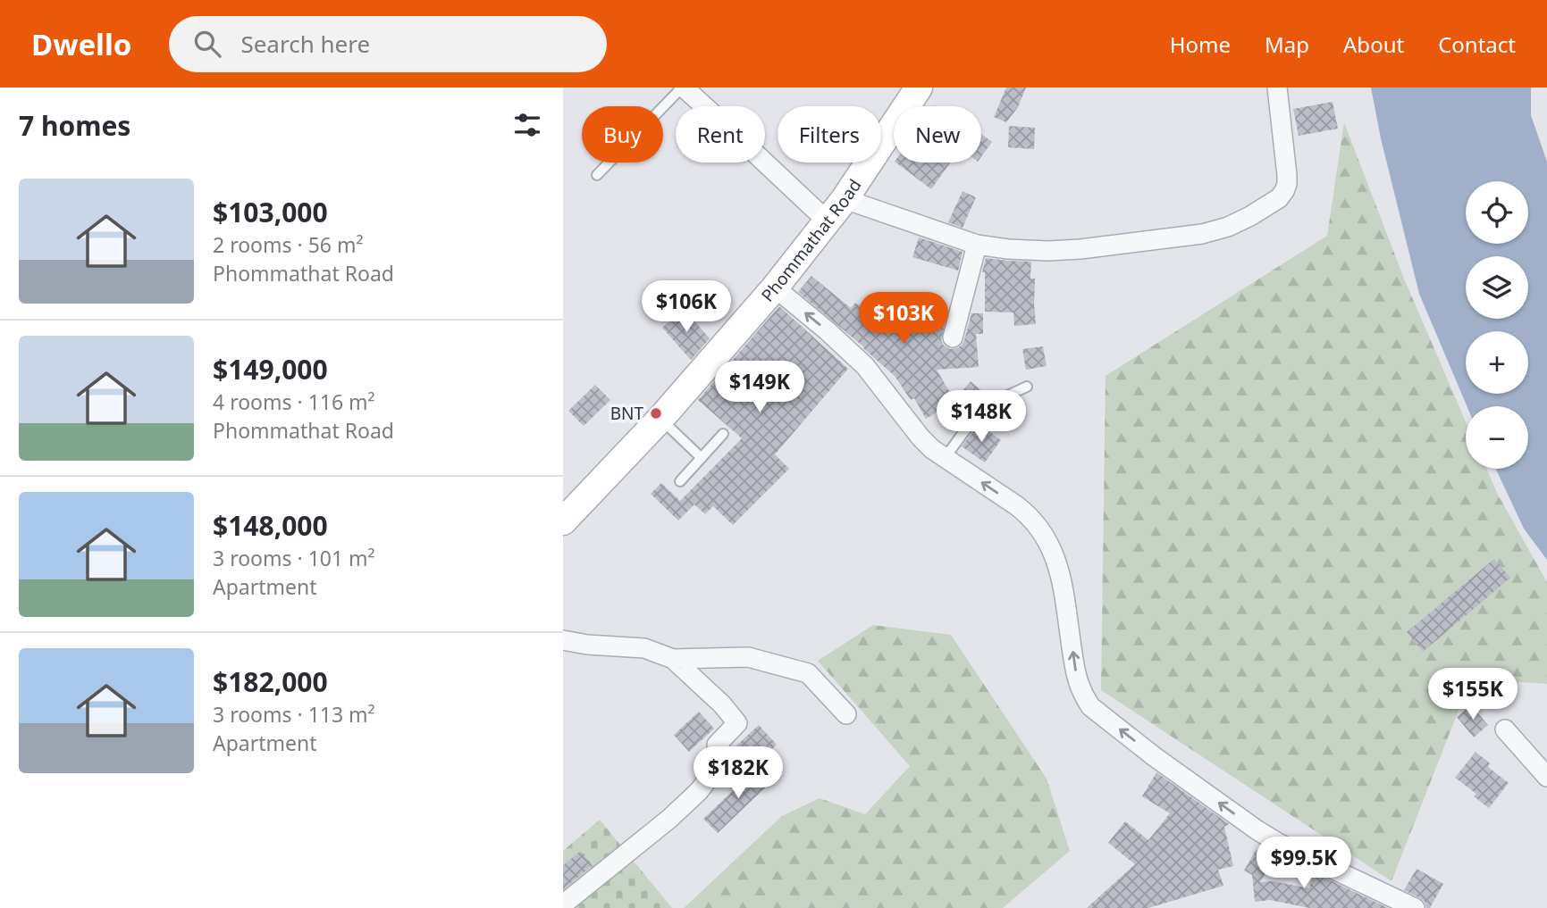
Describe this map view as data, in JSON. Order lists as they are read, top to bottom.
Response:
{
  "streets": {
    "street": ["Phommathat Road"]
  },
  "places": ["BNT"],
  "page": {
    "header": "Dwello",
    "search": "Search here",
    "nav": [
      "Home",
      "Map",
      "About",
      "Contact"
    ],
    "heading": "7 homes",
    "chip": [
      "Buy",
      "Rent",
      "Filters",
      "New"
    ],
    "list": [
      {
        "name": "$103,000",
        "note": "2 rooms · 56 m² · Phommathat Road"
      },
      {
        "name": "$149,000",
        "note": "4 rooms · 116 m² · Phommathat Road"
      },
      {
        "name": "$148,000",
        "note": "3 rooms · 101 m² · Apartment"
      },
      {
        "name": "$182,000",
        "note": "3 rooms · 113 m² · Apartment"
      }
    ],
    "map_buttons": ["+", "−"],
    "price": [
      "$106K",
      "$103K",
      "$149K",
      "$148K",
      "$155K",
      "$182K",
      "$99.5K"
    ]
  }
}
